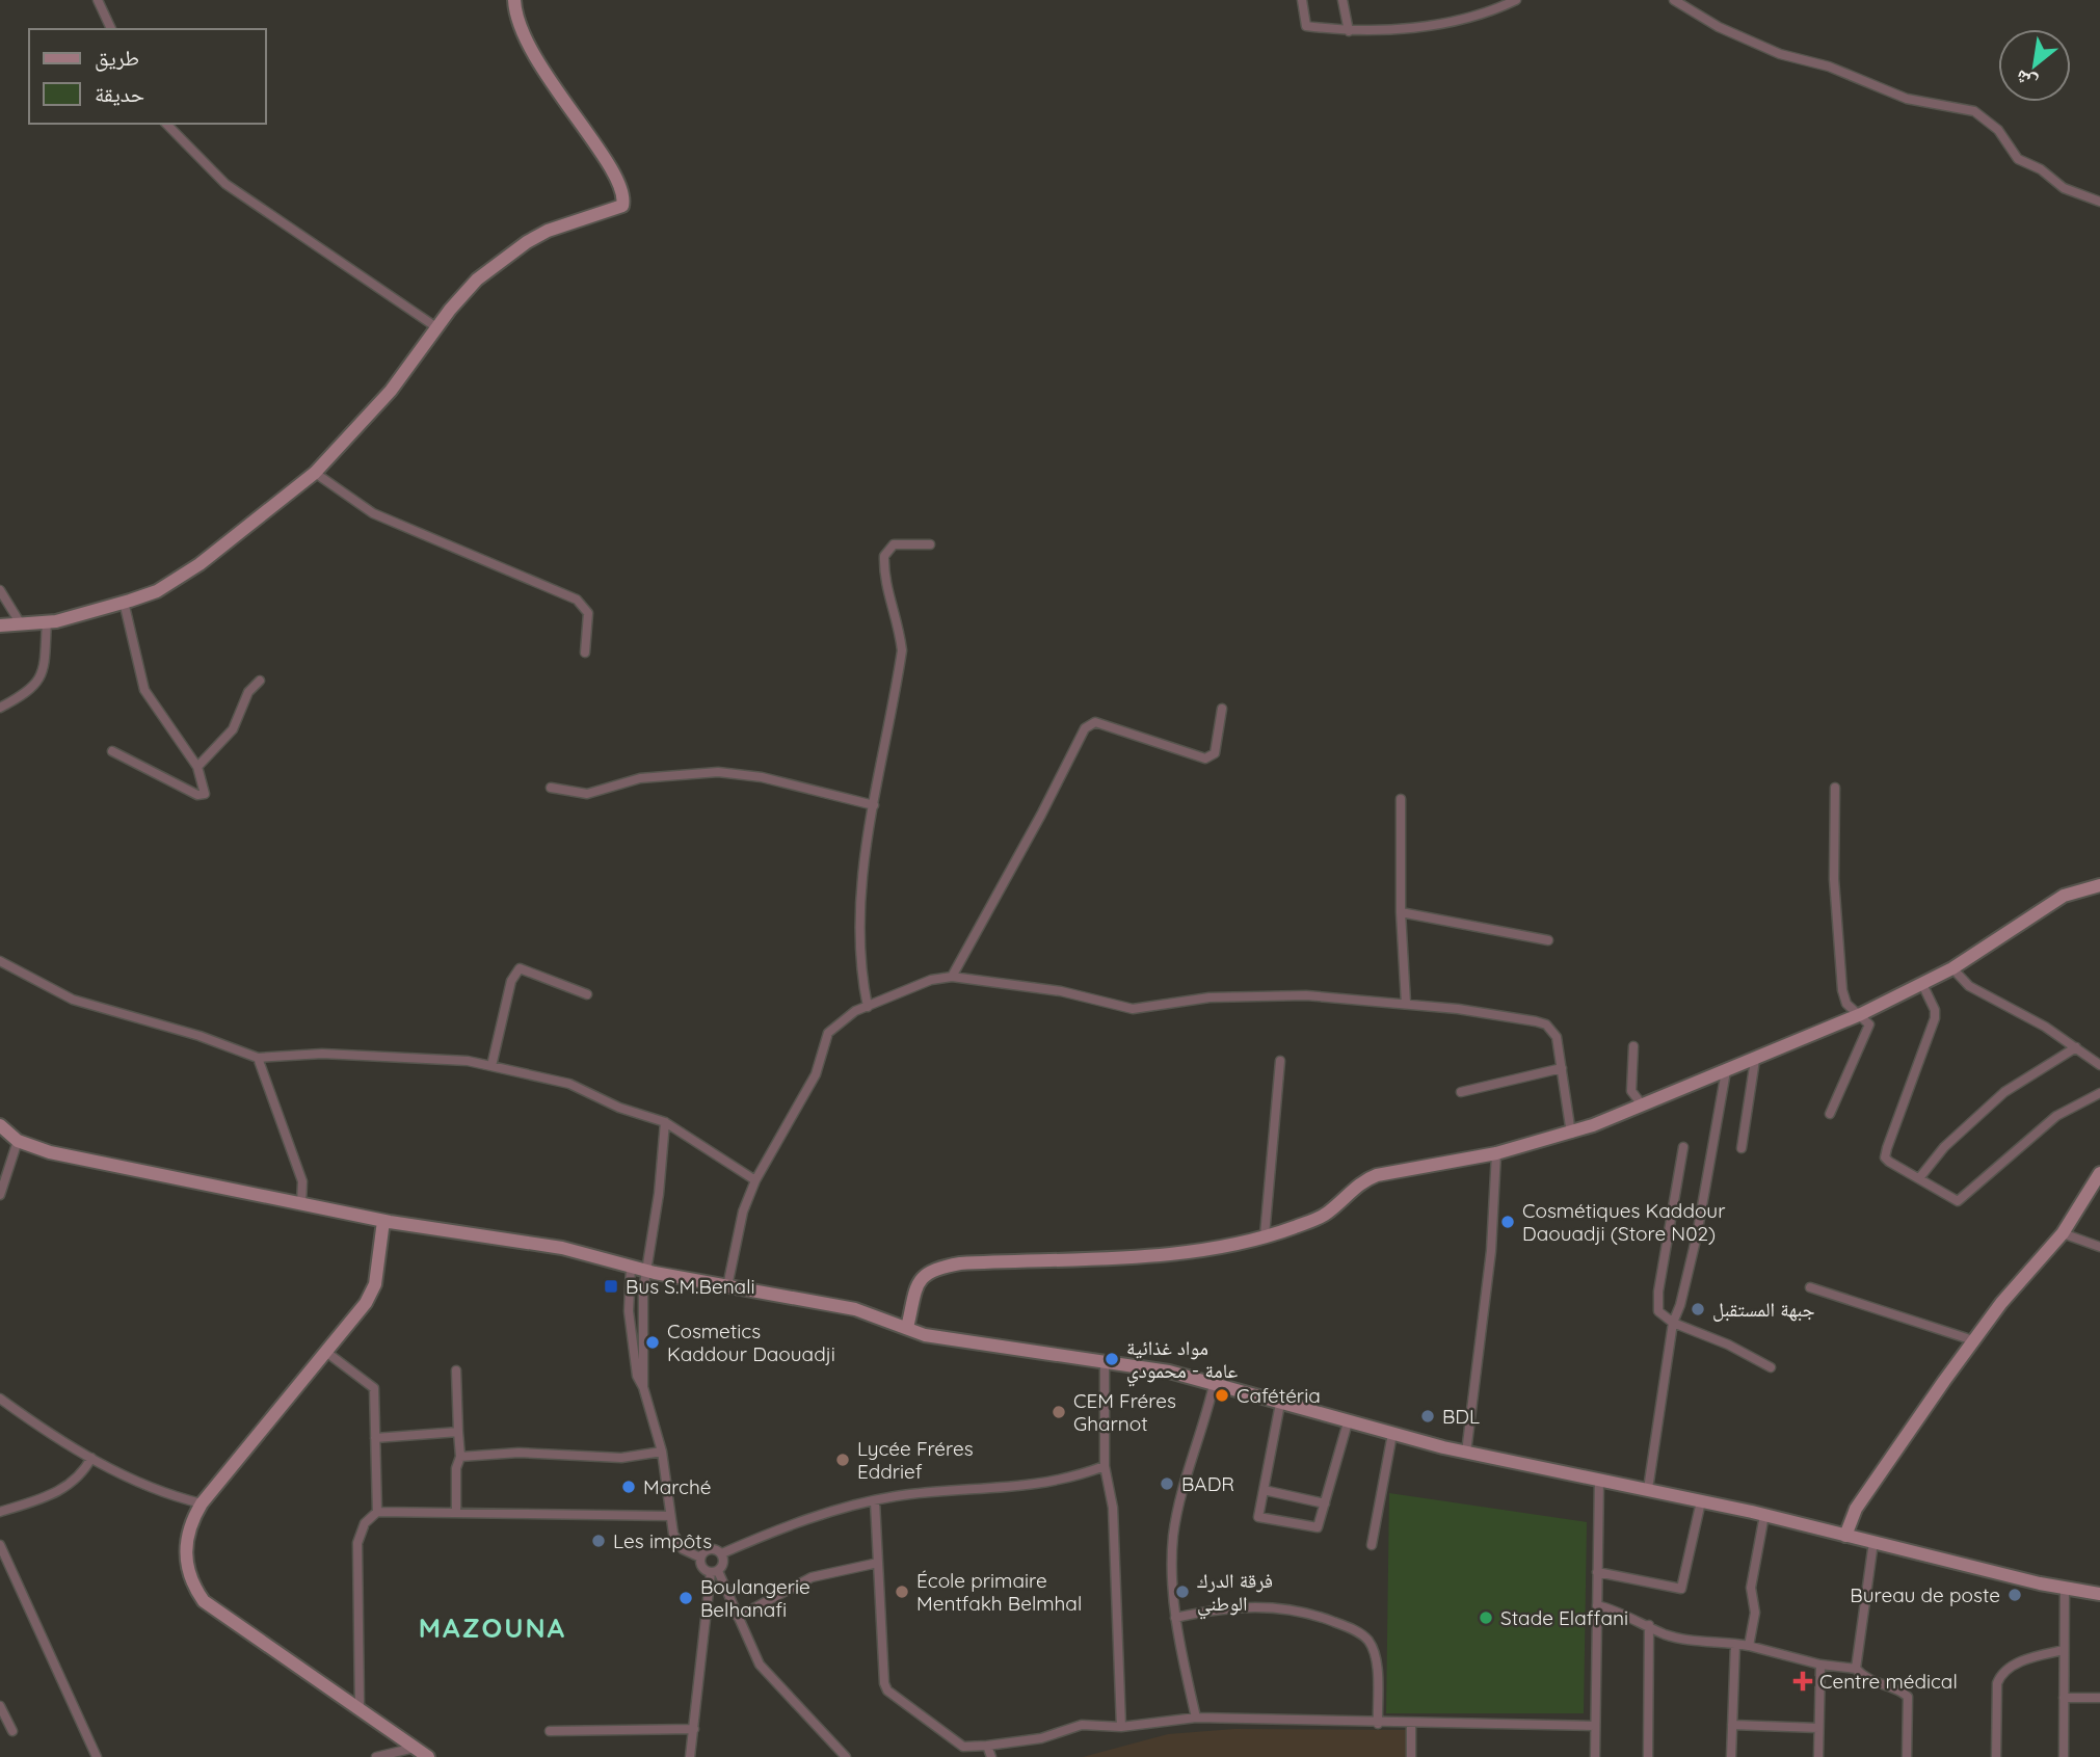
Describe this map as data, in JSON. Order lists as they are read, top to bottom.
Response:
{
  "districts": ["MAZOUNA"],
  "places": {
    "other": [
      "Cosmétiques Kaddour Daouadji (Store N02)",
      "جبهة المستقبل",
      "Cosmetics Kaddour Daouadji",
      "مواد غذائية عامة - محمودي",
      "Cafétéria",
      "CEM Fréres Gharnot",
      "BDL",
      "Lycée Fréres Eddrief",
      "BADR",
      "Marché",
      "Les impôts",
      "École primaire Mentfakh Belmhal",
      "فرقة الدرك الوطني",
      "Bureau de poste",
      "Boulangerie Belhanafi",
      "Stade Elaffani"
    ],
    "transit": ["Bus S.M.Benali"],
    "health": ["Centre médical"]
  },
  "legend": ["طريق", "حديقة"],
  "north": "bottom left"
}
